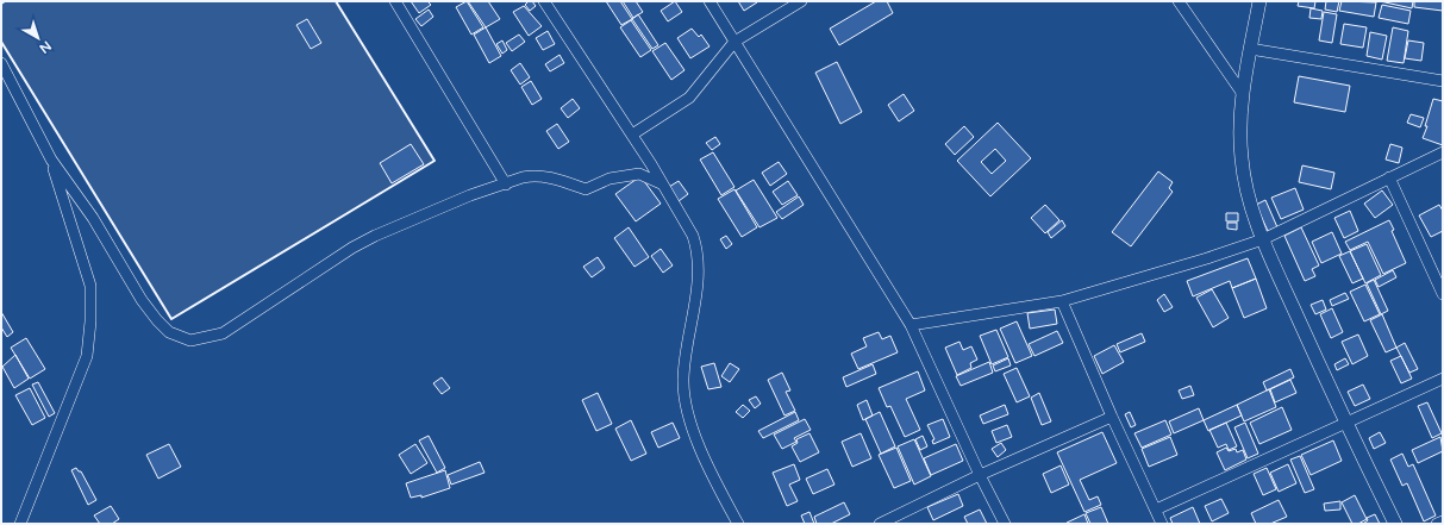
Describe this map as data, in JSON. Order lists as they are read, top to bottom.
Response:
{
  "north": "bottom right"
}
